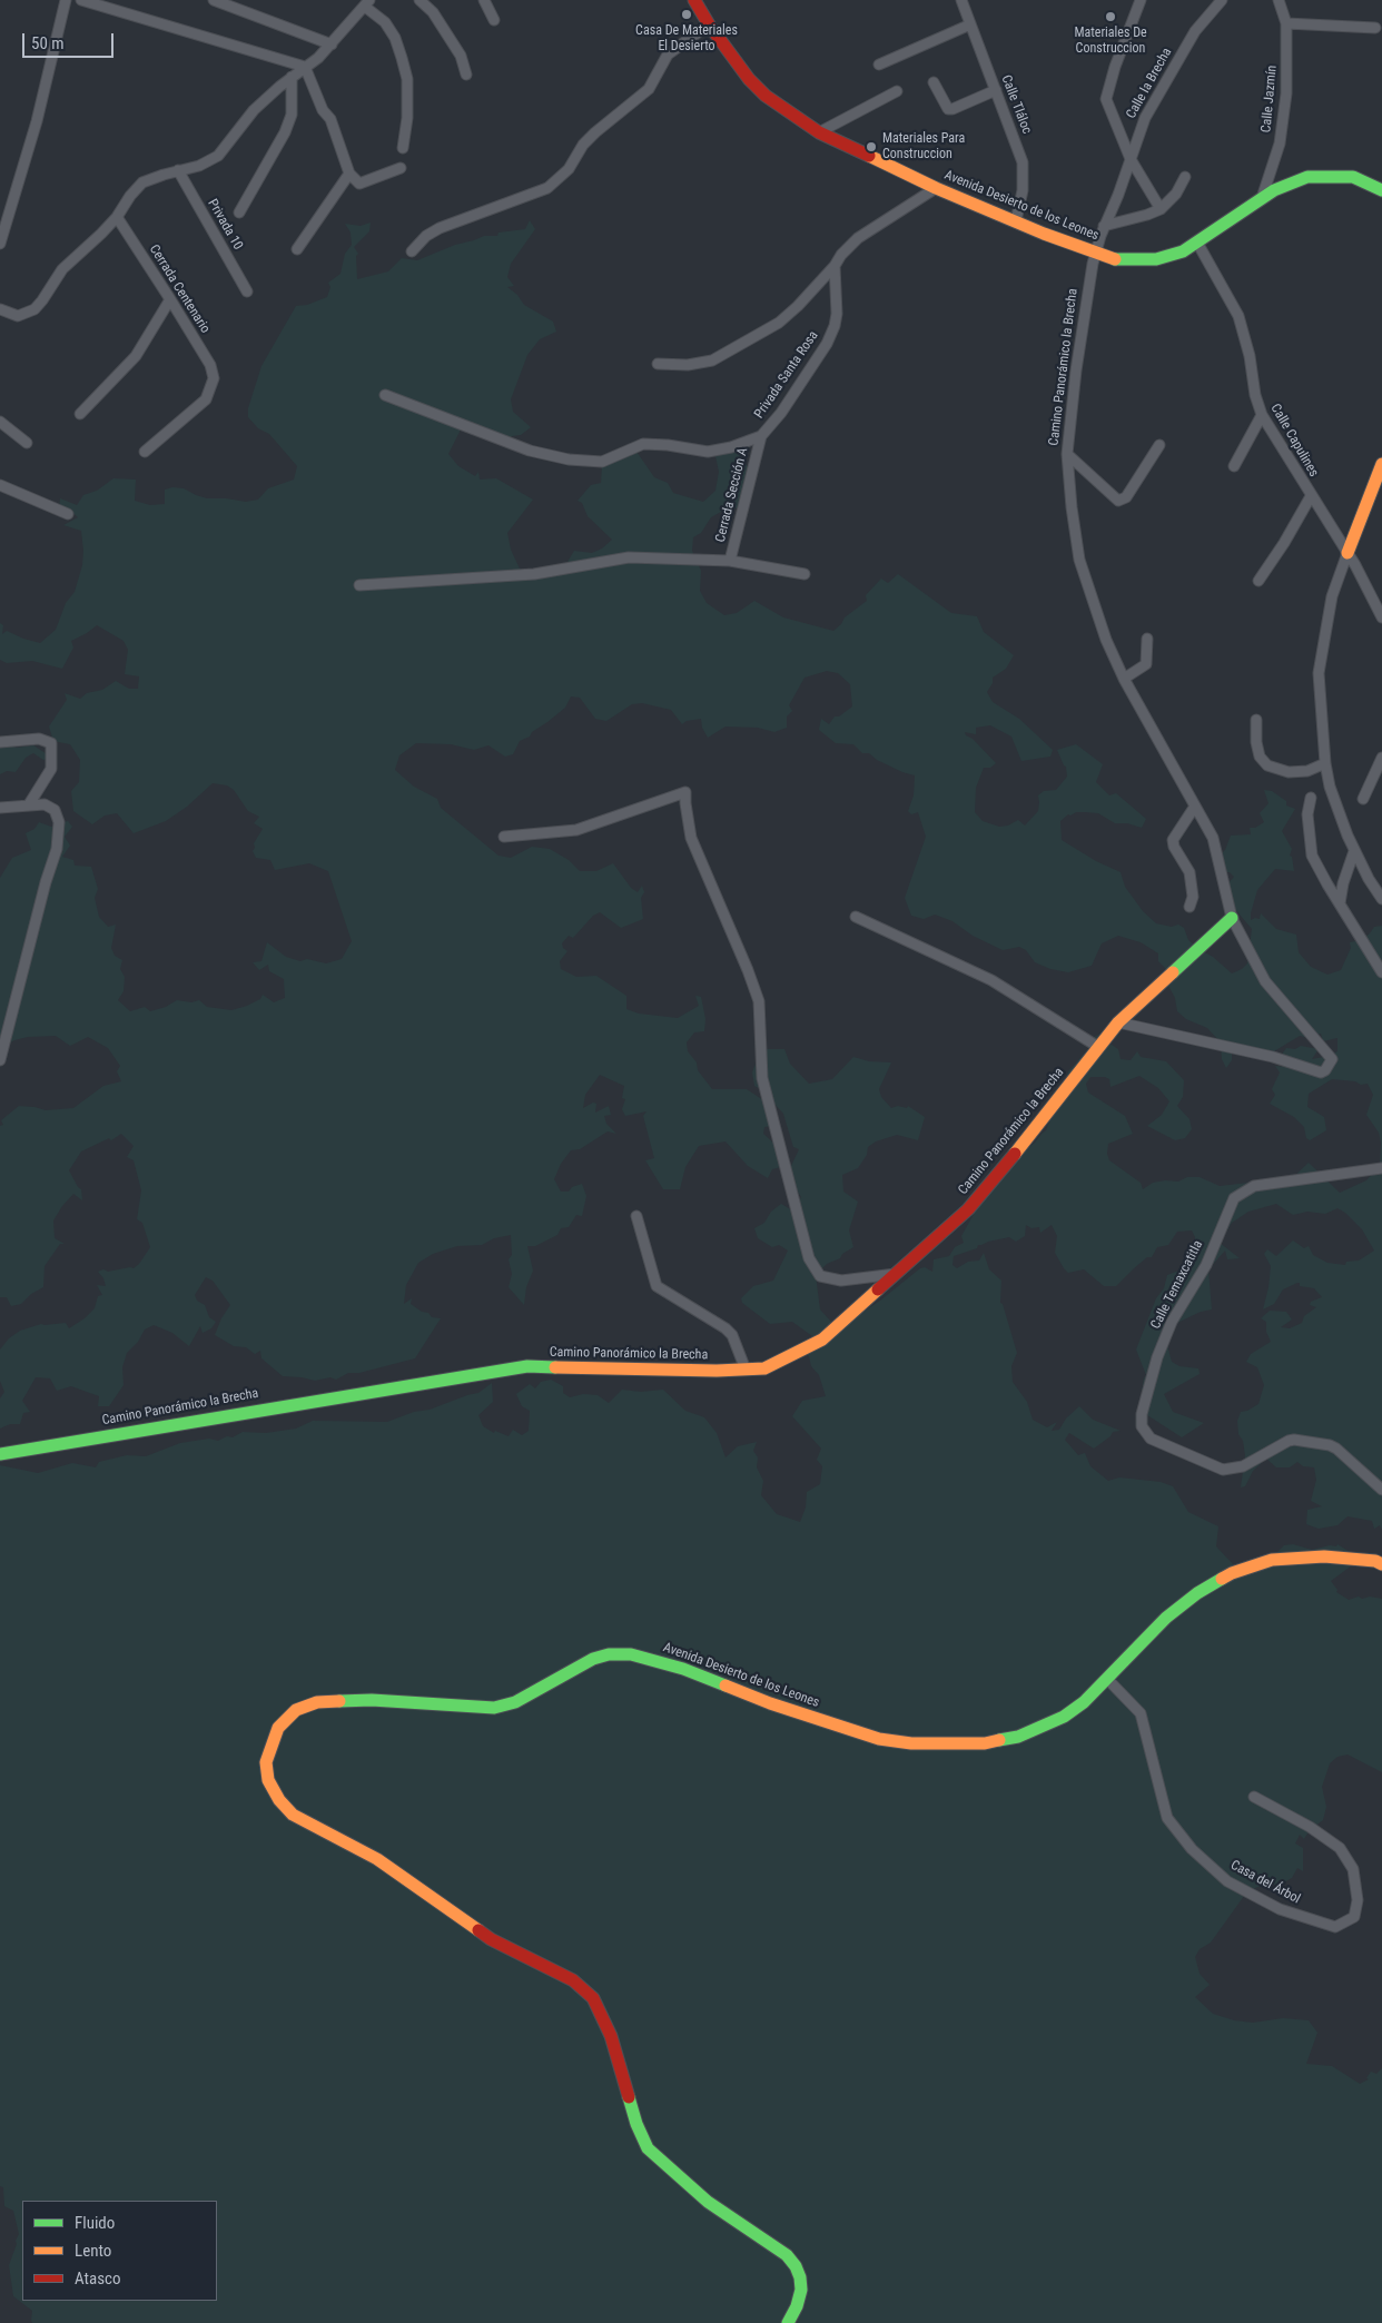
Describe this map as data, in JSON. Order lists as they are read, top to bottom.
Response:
{
  "streets": {
    "street": [
      "Calle la Brecha",
      "Calle Jazmín",
      "Calle Tláloc",
      "Avenida Desierto de los Leones",
      "Privada 10",
      "Cerrada Centenario",
      "Camino Panorámico la Brecha",
      "Privada Santa Rosa",
      "Calle Capulines",
      "Cerrada Sección A",
      "Calle Temaxcatitla",
      "Casa del Árbol"
    ]
  },
  "crossings": [
    ["Calle la Brecha", "Avenida Desierto de los Leones"],
    ["Calle la Brecha", "Camino Panorámico la Brecha"],
    ["Calle Jazmín", "Avenida Desierto de los Leones"],
    ["Calle Tláloc", "Avenida Desierto de los Leones"],
    ["Avenida Desierto de los Leones", "Camino Panorámico la Brecha"],
    ["Avenida Desierto de los Leones", "Calle Capulines"],
    ["Avenida Desierto de los Leones", "Casa del Árbol"],
    ["Privada Santa Rosa", "Cerrada Sección A"]
  ],
  "places": ["Casa De Materiales El Desierto", "Materiales De Construccion", "Materiales Para Construccion"],
  "legend": ["Fluido", "Lento", "Atasco"],
  "scale_bar": "50 m"
}
